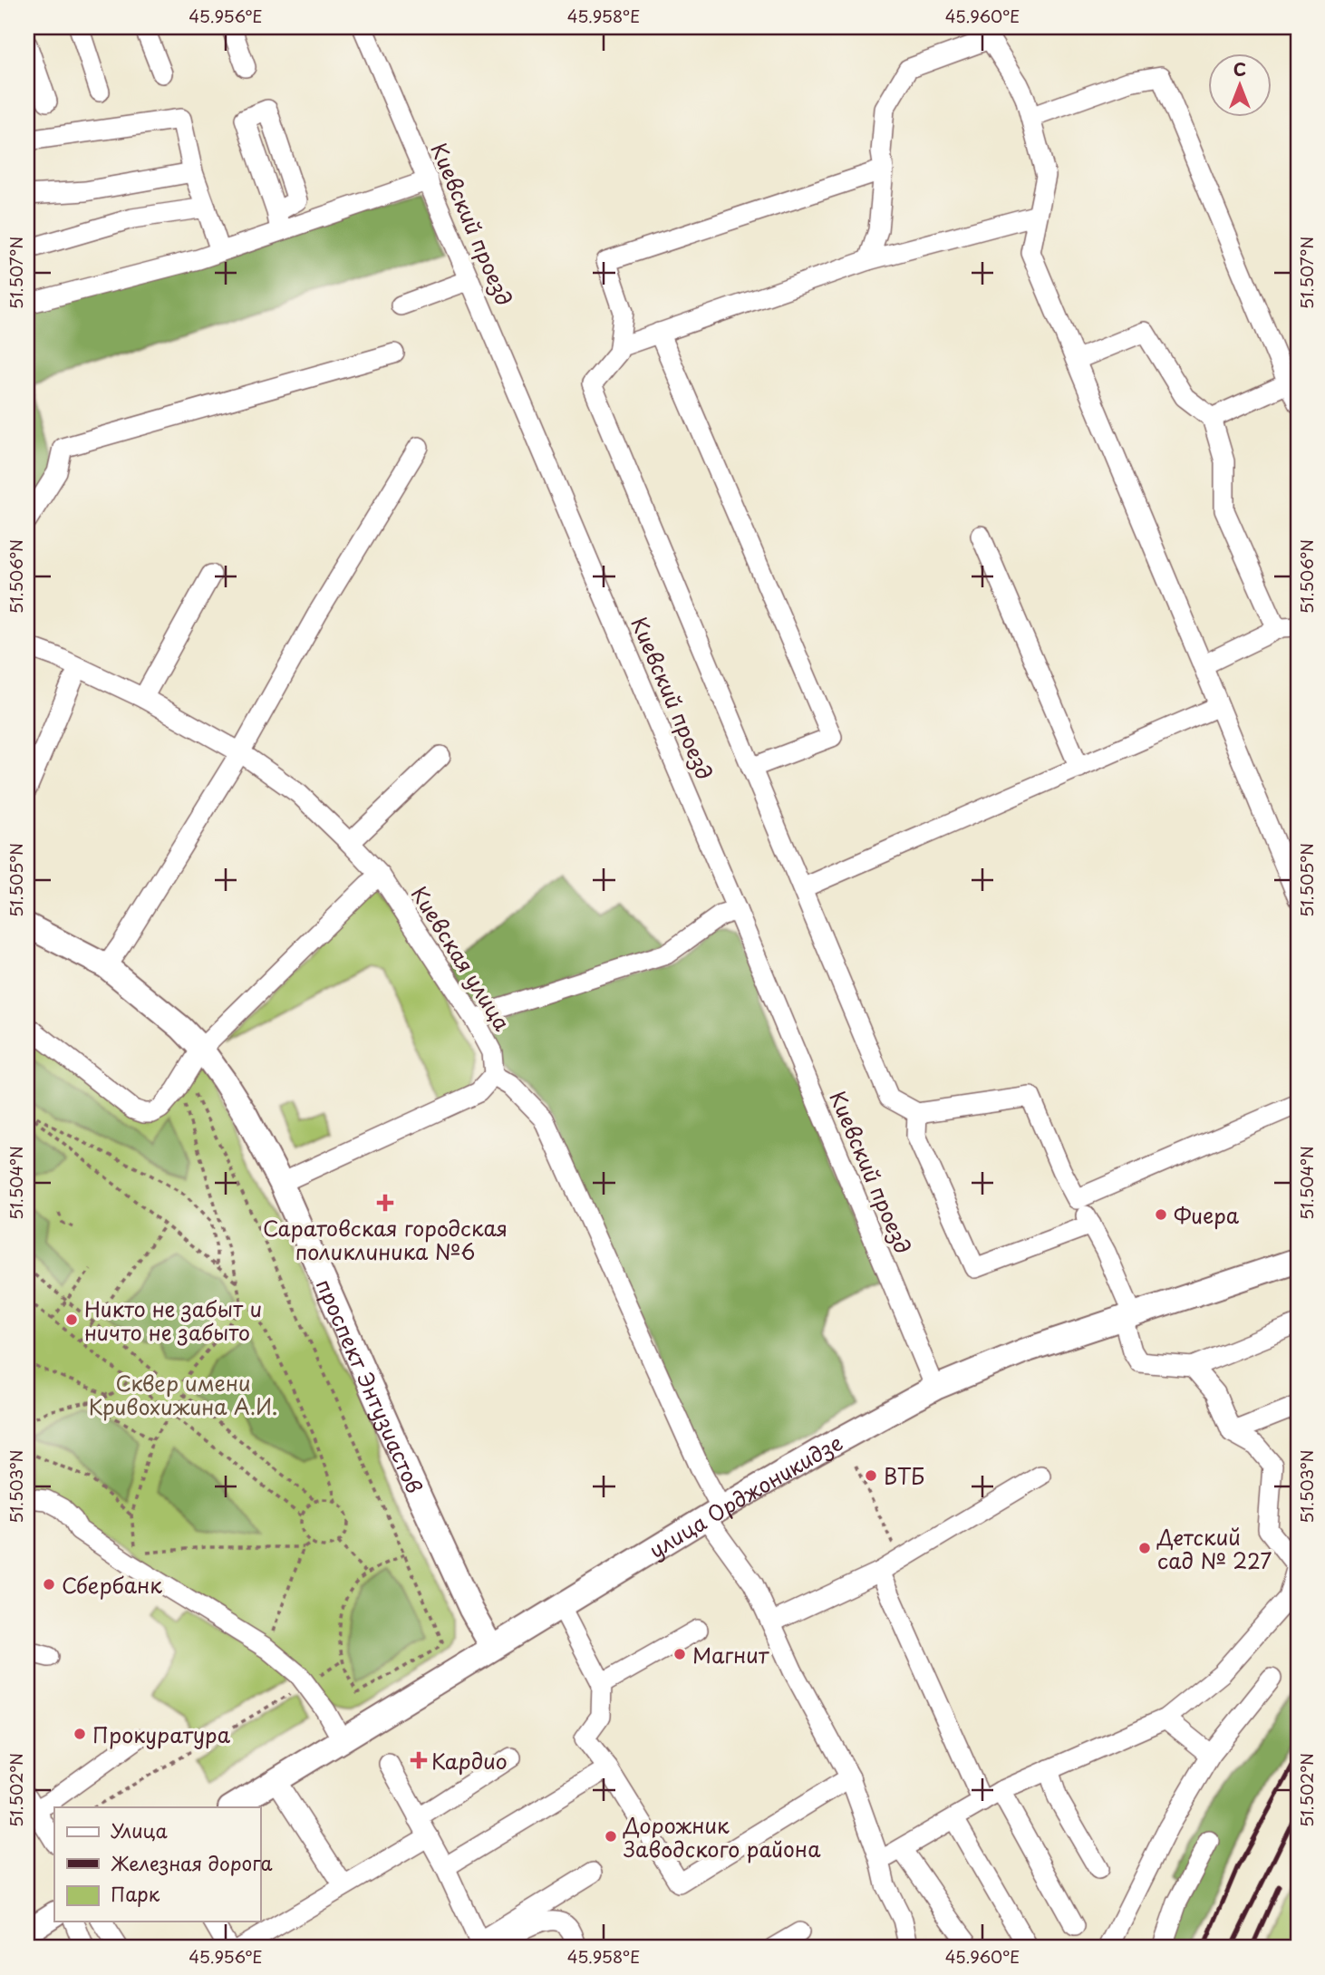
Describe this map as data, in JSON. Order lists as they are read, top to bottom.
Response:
{
  "streets": {
    "main road": ["проспект Энтузиастов", "улица Орджоникидзе"],
    "street": ["Киевский проезд", "Киевская улица"]
  },
  "crossings": [
    ["Киевский проезд", "улица Орджоникидзе"],
    ["проспект Энтузиастов", "улица Орджоникидзе"]
  ],
  "parks": ["Сквер имени Кривохижина А.И."],
  "places": {
    "health": ["Саратовская городская поликлиника №6", "Кардио"],
    "other": [
      "Фиера",
      "Никто не забыт и ничто не забыто",
      "ВТБ",
      "Детский сад № 227",
      "Сбербанк",
      "Магнит",
      "Прокуратура",
      "Дорожник Заводского района"
    ]
  },
  "legend": ["Улица", "Железная дорога", "Парк"],
  "north": "top",
  "coordinates": [
    "45.956°E",
    "45.958°E",
    "45.960°E",
    "51.507°N",
    "51.506°N",
    "51.505°N",
    "51.504°N",
    "51.503°N",
    "51.502°N"
  ]
}
